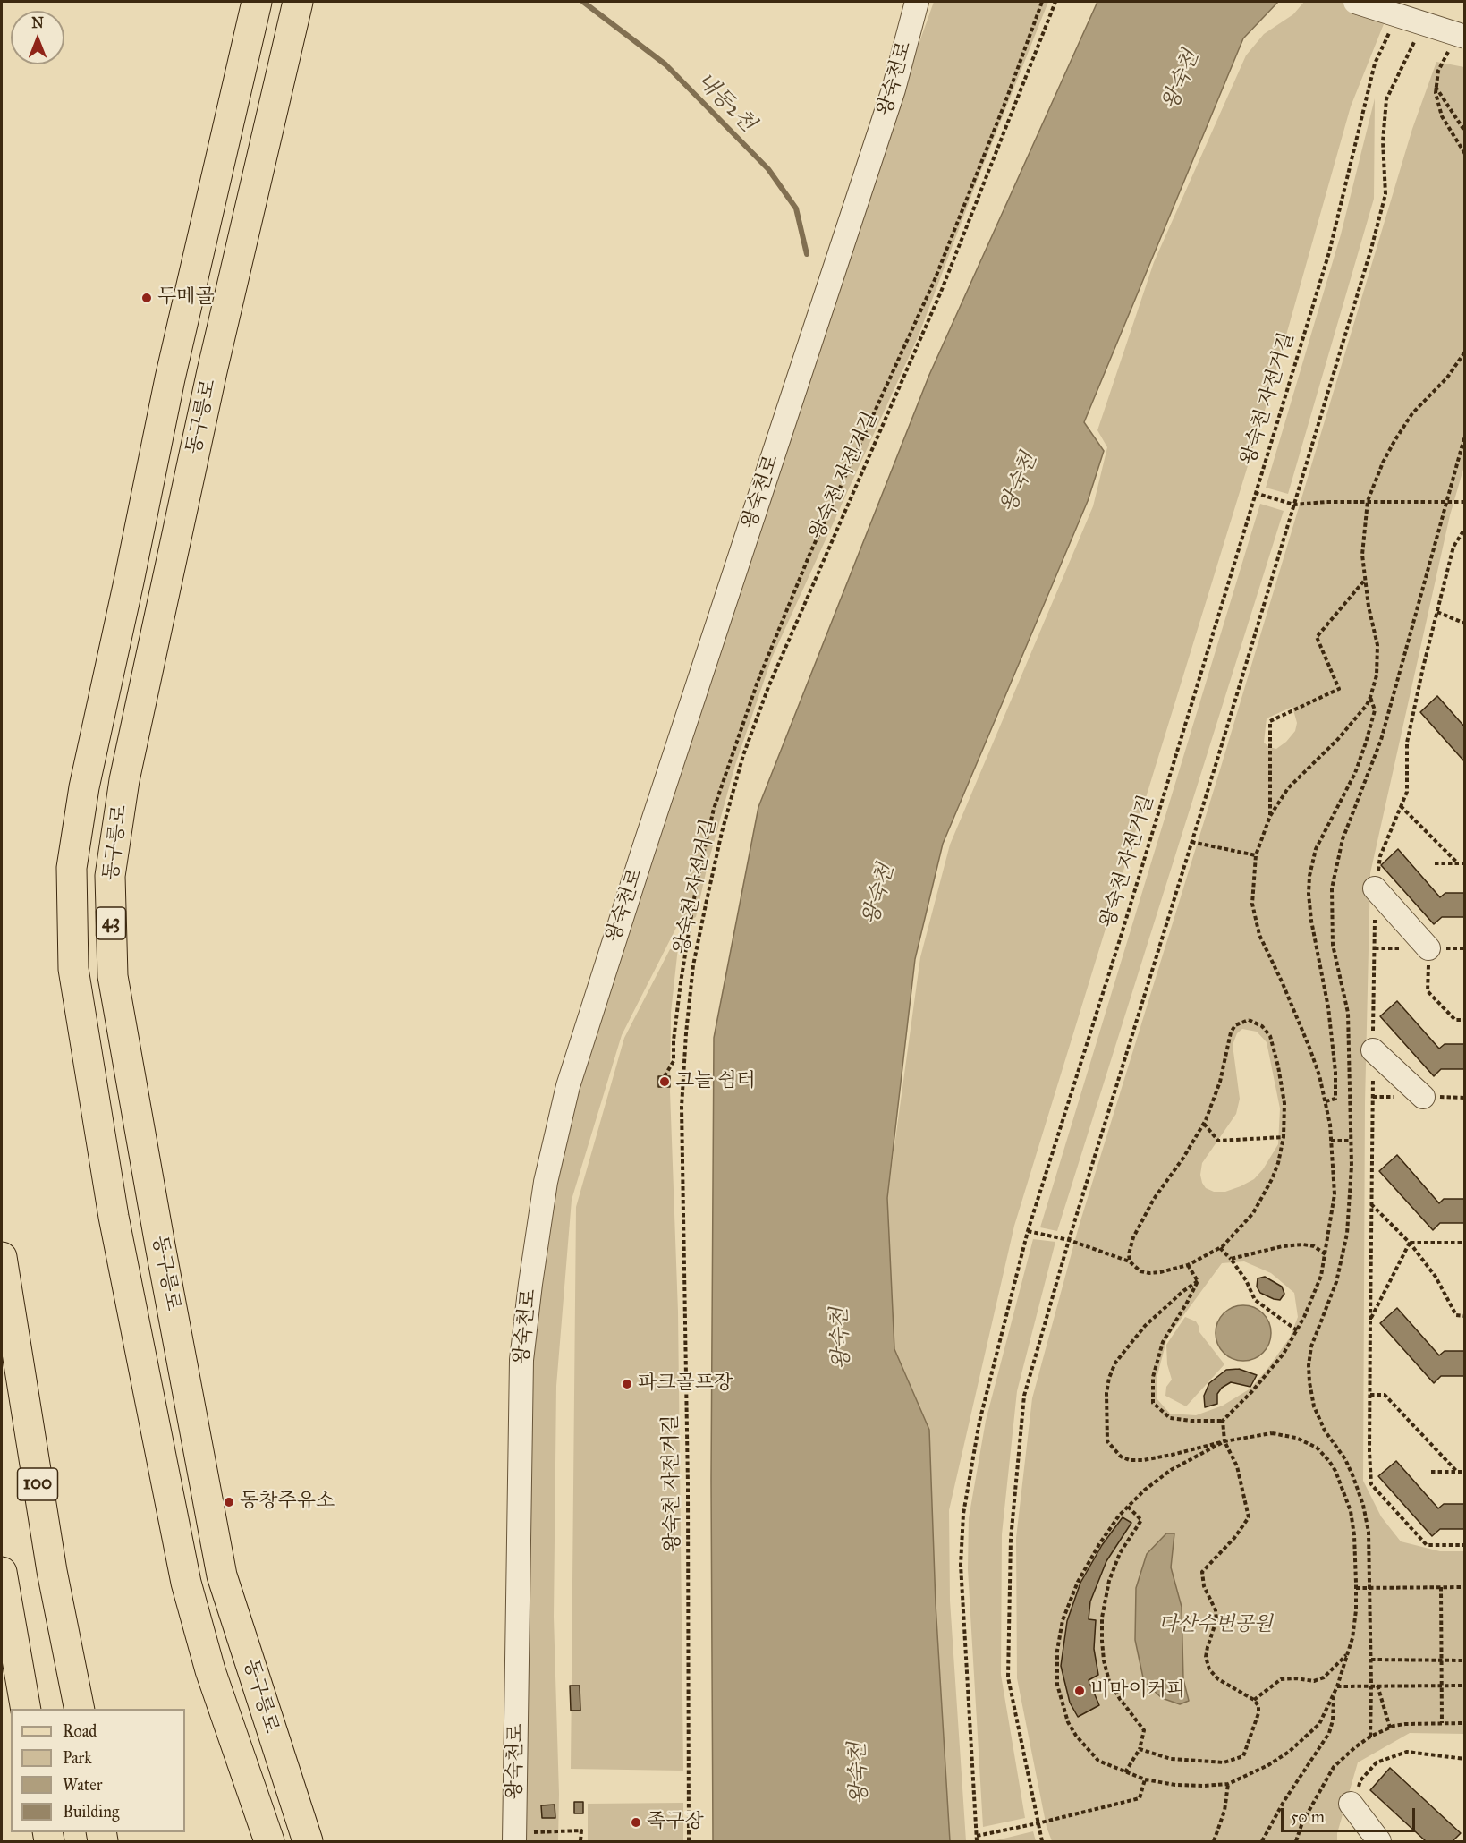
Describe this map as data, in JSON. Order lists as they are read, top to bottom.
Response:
{
  "streets": {
    "main road": ["동구릉로", "43", "100"],
    "street": ["왕숙천로"],
    "path": ["왕숙천 자전거길"]
  },
  "water": ["왕숙천", "내동2천"],
  "parks": ["다산수변공원"],
  "places": [
    "두메골",
    "그늘 쉼터",
    "파크골프장",
    "동창주유소",
    "비마이커피",
    "족구장"
  ],
  "legend": [
    "Road",
    "Park",
    "Water",
    "Building"
  ],
  "scale_bar": "50 m",
  "north": "top"
}
